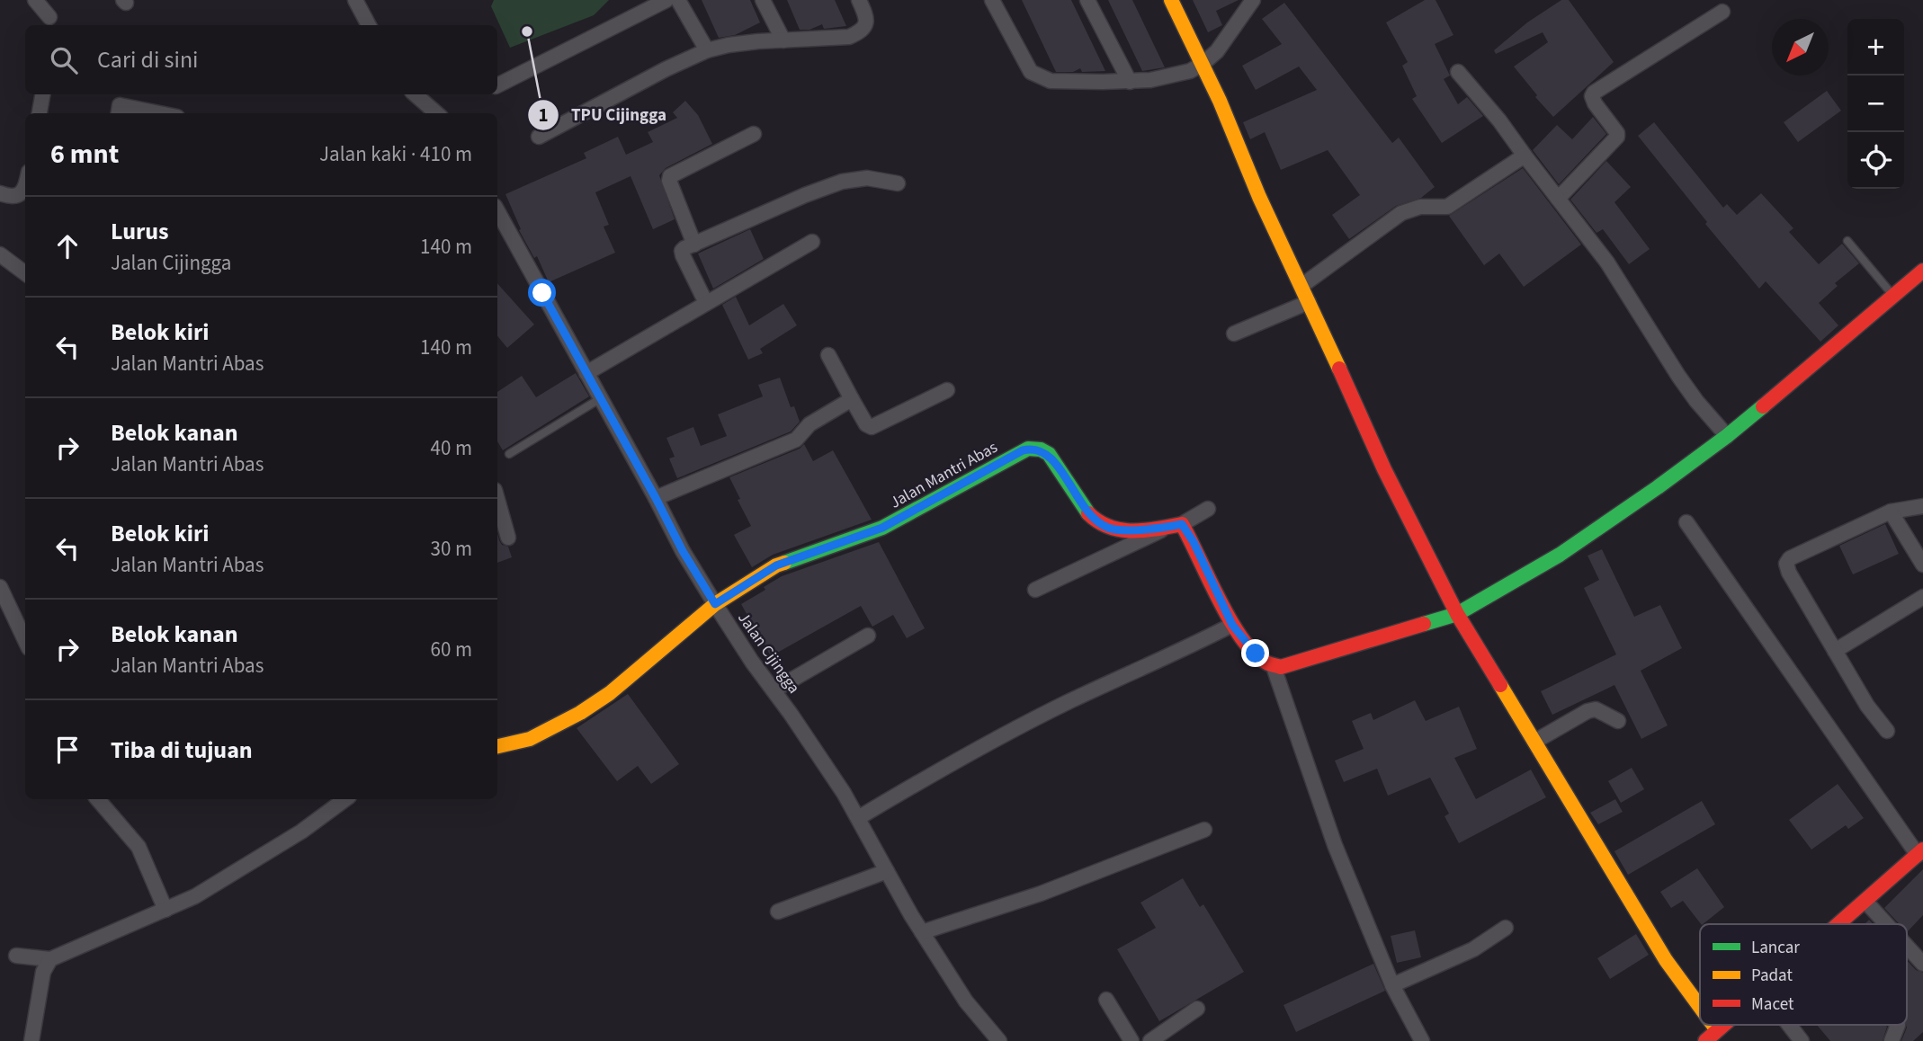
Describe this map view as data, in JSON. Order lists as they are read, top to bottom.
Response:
{
  "streets": {
    "street": ["Jalan Mantri Abas", "Jalan Cijingga"]
  },
  "crossings": [
    ["Jalan Mantri Abas", "Jalan Cijingga"]
  ],
  "places": ["TPU Cijingga"],
  "legend": ["Lancar", "Padat", "Macet"],
  "north": "bottom left",
  "page": {
    "map_buttons": ["+", "−"],
    "search": "Cari di sini",
    "heading": ["6 mnt", "Jalan kaki · 410 m"],
    "list": [
      ["Lurus", "Jalan Cijingga", "140 m"],
      ["Belok kiri", "Jalan Mantri Abas", "140 m"],
      ["Belok kanan", "Jalan Mantri Abas", "40 m"],
      ["Belok kiri", "Jalan Mantri Abas", "30 m"],
      ["Belok kanan", "Jalan Mantri Abas", "60 m"],
      "Tiba di tujuan"
    ]
  }
}
